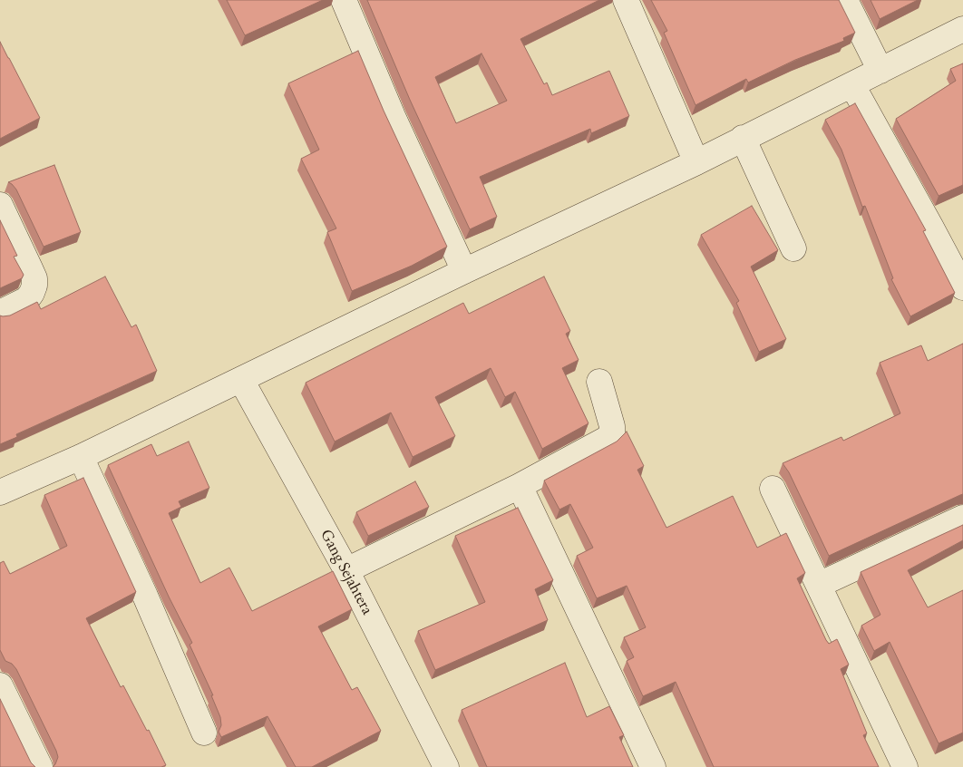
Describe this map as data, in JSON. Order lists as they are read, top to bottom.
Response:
{
  "streets": {
    "street": ["Gang Sejahtera"]
  }
}
